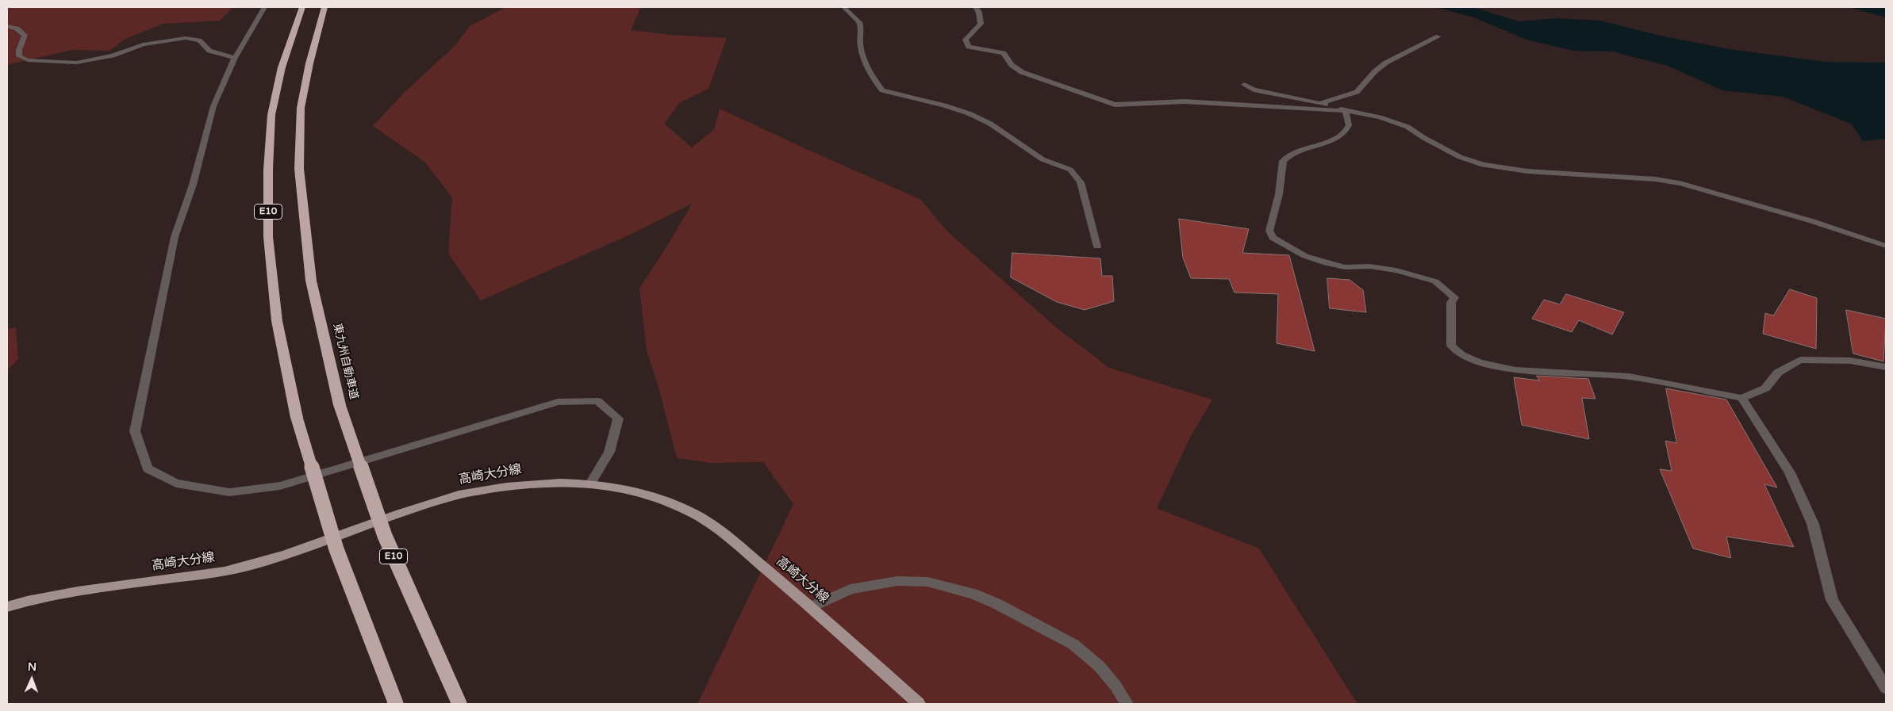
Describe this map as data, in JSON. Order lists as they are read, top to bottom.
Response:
{
  "streets": {
    "highway": ["E10", "東九州自動車道"],
    "main road": ["高崎大分線"]
  },
  "north": "top"
}
